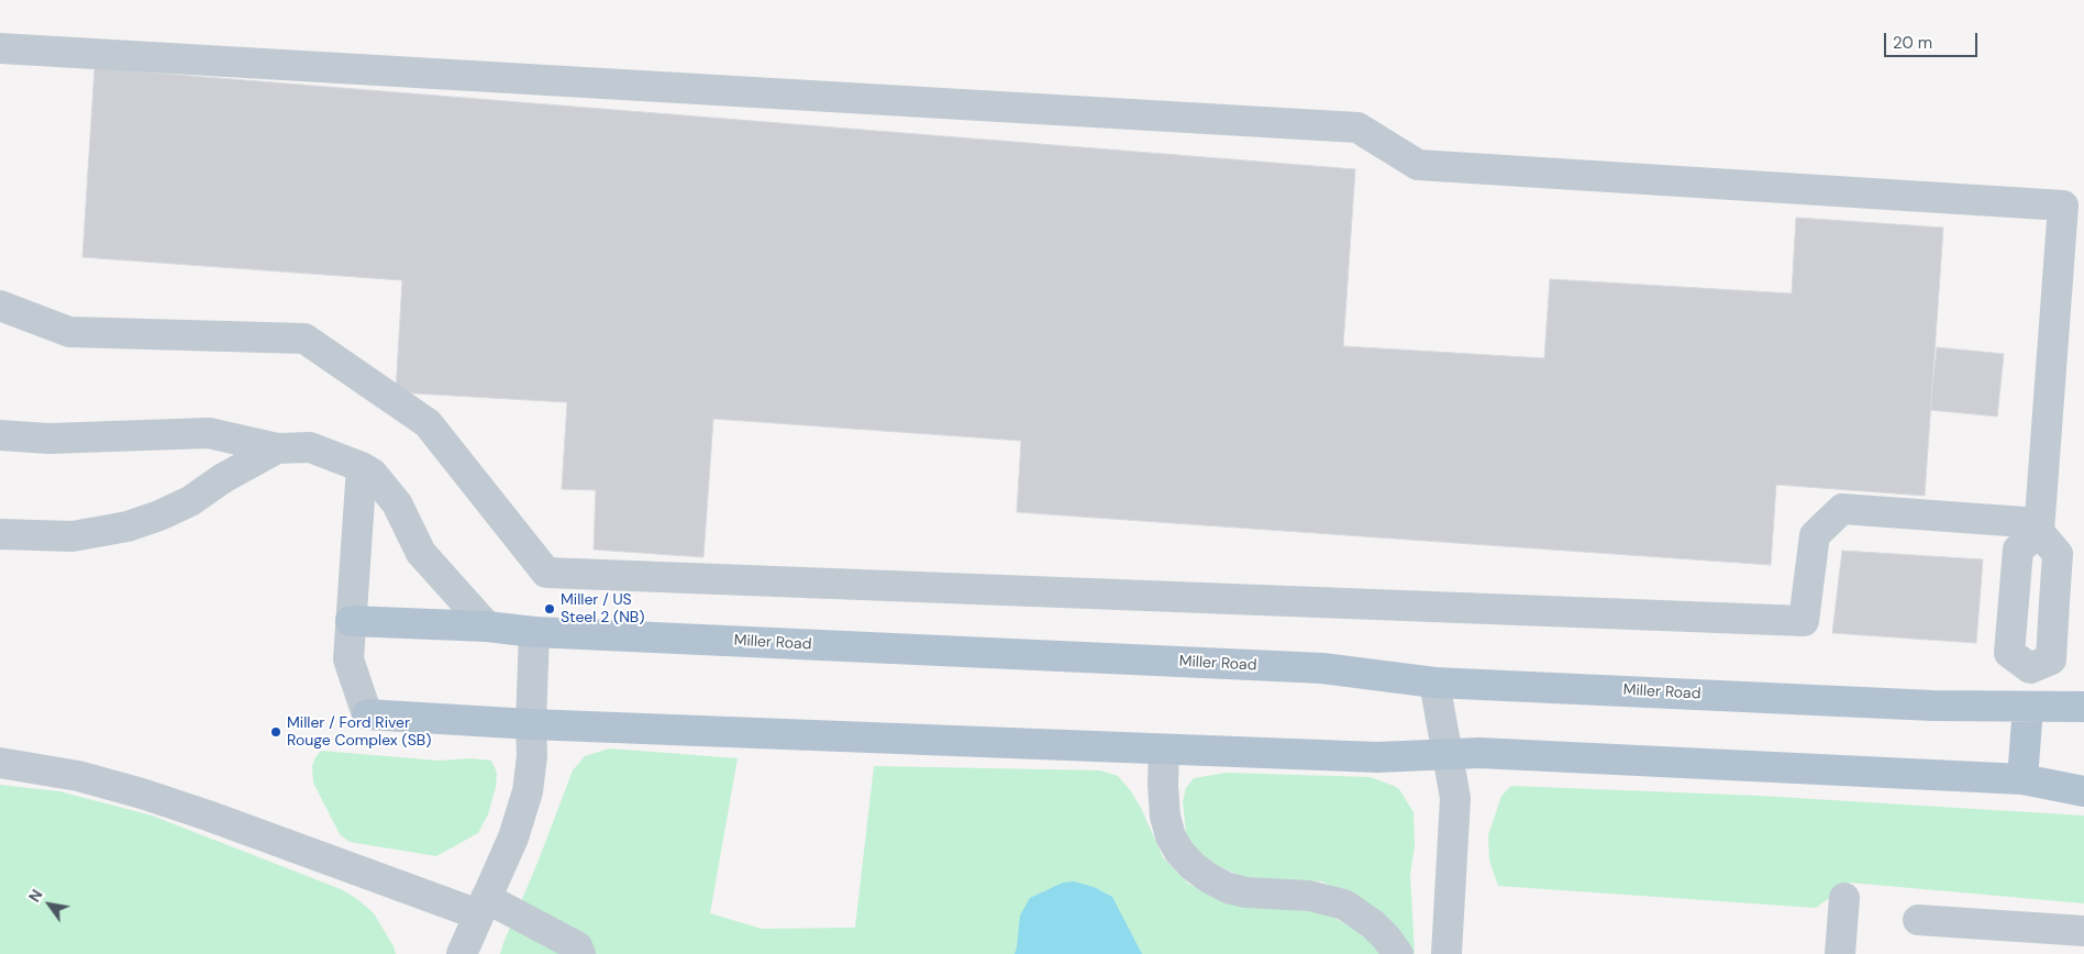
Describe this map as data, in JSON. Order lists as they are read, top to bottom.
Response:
{
  "streets": {
    "main road": ["Miller Road"]
  },
  "places": ["Miller / US Steel 2 (NB)", "Miller / Ford River Rouge Complex (SB)"],
  "scale_bar": "20 m",
  "north": "top left"
}
